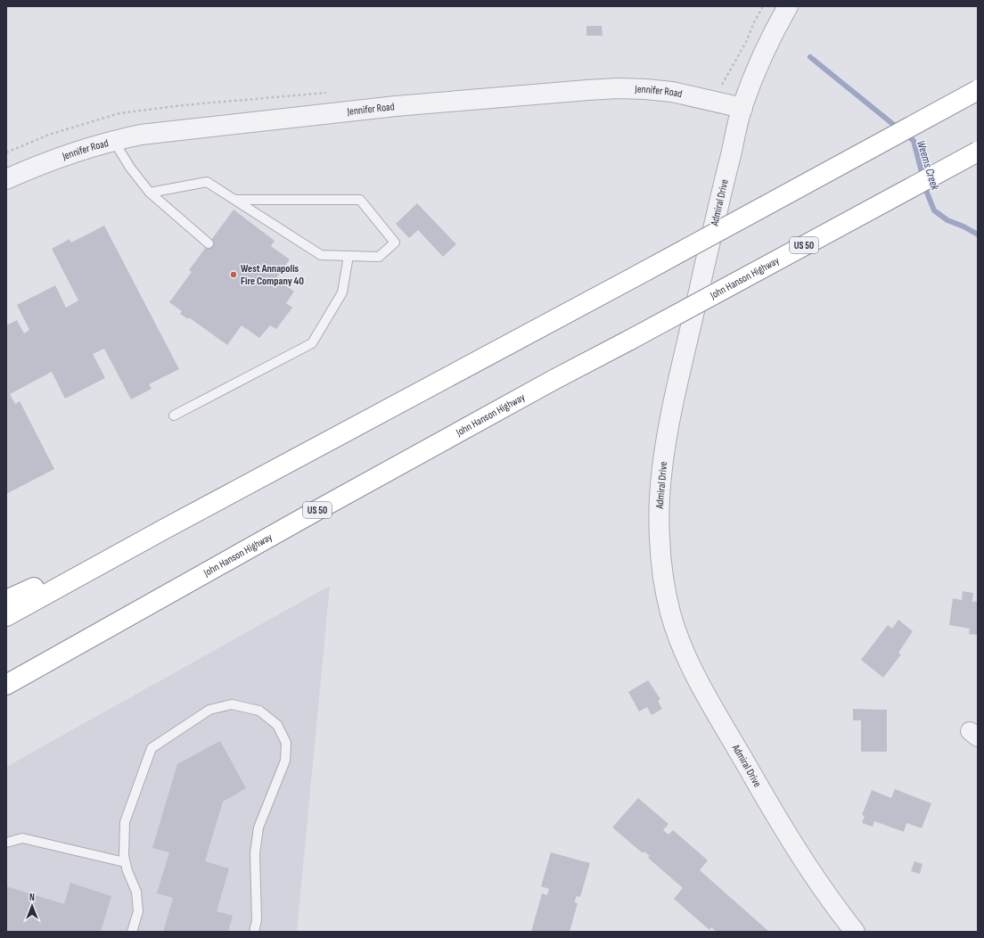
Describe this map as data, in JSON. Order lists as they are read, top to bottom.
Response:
{
  "streets": {
    "highway": ["US 50", "John Hanson Highway"],
    "street": ["Jennifer Road", "Admiral Drive"]
  },
  "crossings": [
    ["Jennifer Road", "Admiral Drive"]
  ],
  "water": ["Weems Creek"],
  "places": ["West Annapolis Fire Company 40"],
  "north": "top"
}
